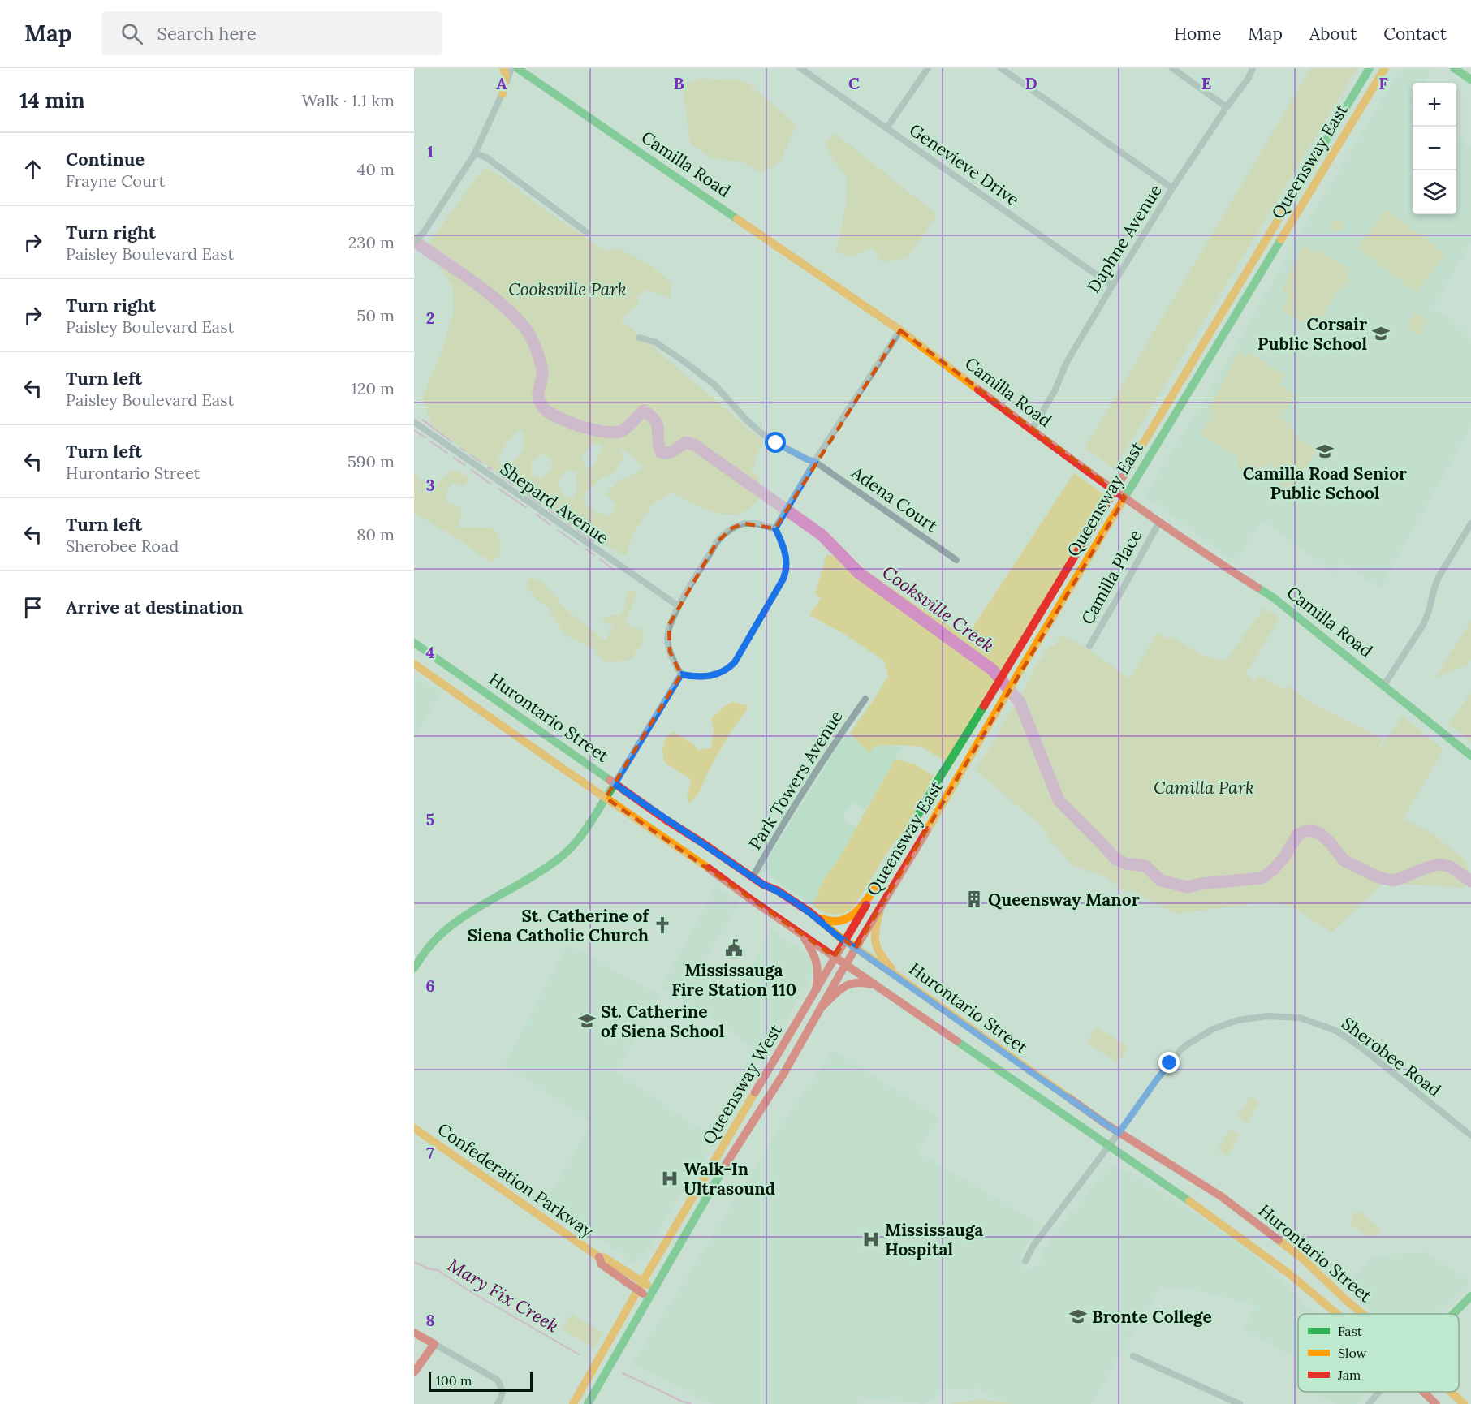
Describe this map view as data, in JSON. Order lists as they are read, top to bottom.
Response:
{
  "streets": {
    "main road": [
      "Queensway East",
      "Camilla Road",
      "Hurontario Street",
      "Queensway West",
      "Confederation Parkway"
    ],
    "street": [
      "Genevieve Drive",
      "Daphne Avenue",
      "Adena Court",
      "Shepard Avenue",
      "Camilla Place",
      "Park Towers Avenue",
      "Sherobee Road"
    ]
  },
  "crossings": [
    ["Queensway East", "Camilla Road"],
    ["Queensway East", "Hurontario Street"],
    ["Queensway East", "Queensway West"],
    ["Camilla Road", "Daphne Avenue"],
    ["Camilla Road", "Camilla Place"],
    ["Genevieve Drive", "Daphne Avenue"],
    ["Hurontario Street", "Park Towers Avenue"],
    ["Hurontario Street", "Sherobee Road"],
    ["Hurontario Street", "Queensway West"],
    ["Queensway West", "Confederation Parkway"]
  ],
  "water": ["Cooksville Creek", "Mary Fix Creek"],
  "parks": ["Cooksville Park", "Camilla Park"],
  "places": {
    "school or university": [
      "Corsair Public School",
      "Camilla Road Senior Public School",
      "St. Catherine of Siena School",
      "Bronte College"
    ],
    "building": ["Queensway Manor"],
    "church": ["St. Catherine of Siena Catholic Church"],
    "public building": ["Mississauga Fire Station 110"],
    "hospital": ["Walk-In Ultrasound", "Mississauga Hospital"]
  },
  "legend": ["Fast", "Slow", "Jam"],
  "scale_bar": "100 m",
  "page": {
    "header": "Map",
    "search": "Search here",
    "nav": [
      "Home",
      "Map",
      "About",
      "Contact"
    ],
    "heading": ["14 min", "Walk · 1.1 km"],
    "map_buttons": ["+", "−"],
    "list": [
      ["Continue", "Frayne Court", "40 m"],
      ["Turn right", "Paisley Boulevard East", "230 m"],
      ["Turn right", "Paisley Boulevard East", "50 m"],
      ["Turn left", "Paisley Boulevard East", "120 m"],
      ["Turn left", "Hurontario Street", "590 m"],
      ["Turn left", "Sherobee Road", "80 m"],
      "Arrive at destination"
    ],
    "scale": "100 m"
  },
  "grid": {
    "columns": [
      "A",
      "B",
      "C",
      "D",
      "E",
      "F"
    ],
    "rows": [
      "1",
      "2",
      "3",
      "4",
      "5",
      "6",
      "7",
      "8"
    ]
  }
}
